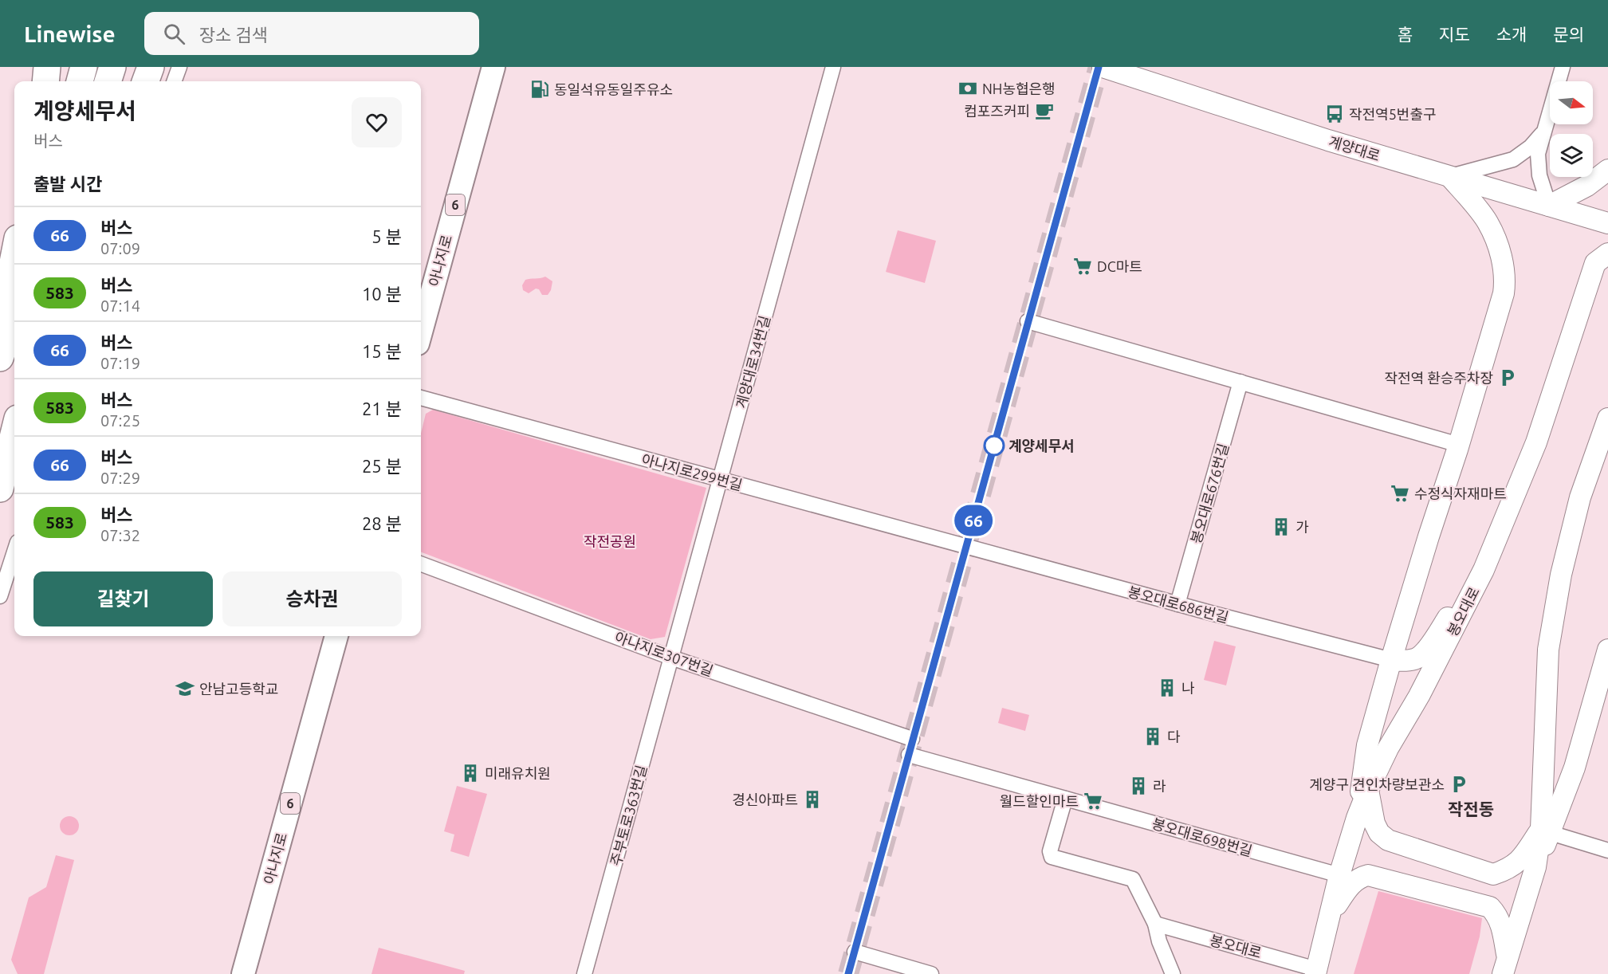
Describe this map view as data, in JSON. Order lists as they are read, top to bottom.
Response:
{
  "streets": {
    "main road": [
      "계양대로",
      "6",
      "아나지로",
      "봉오대로"
    ],
    "street": [
      "계양대로34번길",
      "아나지로299번길",
      "봉오대로676번길",
      "봉오대로686번길",
      "아나지로307번길",
      "주부토로363번길",
      "봉오대로698번길"
    ]
  },
  "crossings": [
    ["계양대로34번길", "아나지로299번길"],
    ["계양대로34번길", "아나지로307번길"],
    ["계양대로34번길", "주부토로363번길"],
    ["아나지로299번길", "봉오대로686번길"],
    ["봉오대로676번길", "봉오대로686번길"],
    ["봉오대로", "봉오대로698번길"],
    ["아나지로307번길", "주부토로363번길"]
  ],
  "districts": ["작전동"],
  "parks": ["작전공원"],
  "places": {
    "bank": ["NH농협은행"],
    "fuel station": ["동일석유동일주유소"],
    "cafe": ["컴포즈커피"],
    "bus stop": ["작전역5번출구"],
    "supermarket": ["DC마트", "수정식자재마트", "월드할인마트"],
    "parking": ["작전역 환승주차장", "계양구 견인차량보관소"],
    "other": ["계양세무서"],
    "building": [
      "가",
      "나",
      "다",
      "미래유치원",
      "라",
      "경신아파트"
    ],
    "school or university": ["안남고등학교"]
  },
  "lines": ["bus line 66"],
  "north": "right",
  "page": {
    "header": "Linewise",
    "search": "장소 검색",
    "nav": [
      "홈",
      "지도",
      "소개",
      "문의"
    ],
    "on_map": "66",
    "heading": [
      ["계양세무서", "버스"],
      "출발 시간"
    ],
    "list": [
      {
        "mark": "66",
        "name": "버스",
        "note": "07:09",
        "value": "5 분"
      },
      {
        "mark": "583",
        "name": "버스",
        "note": "07:14",
        "value": "10 분"
      },
      {
        "mark": "66",
        "name": "버스",
        "note": "07:19",
        "value": "15 분"
      },
      {
        "mark": "583",
        "name": "버스",
        "note": "07:25",
        "value": "21 분"
      },
      {
        "mark": "66",
        "name": "버스",
        "note": "07:29",
        "value": "25 분"
      },
      {
        "mark": "583",
        "name": "버스",
        "note": "07:32",
        "value": "28 분"
      }
    ],
    "buttons": ["길찾기", "승차권"]
  }
}
